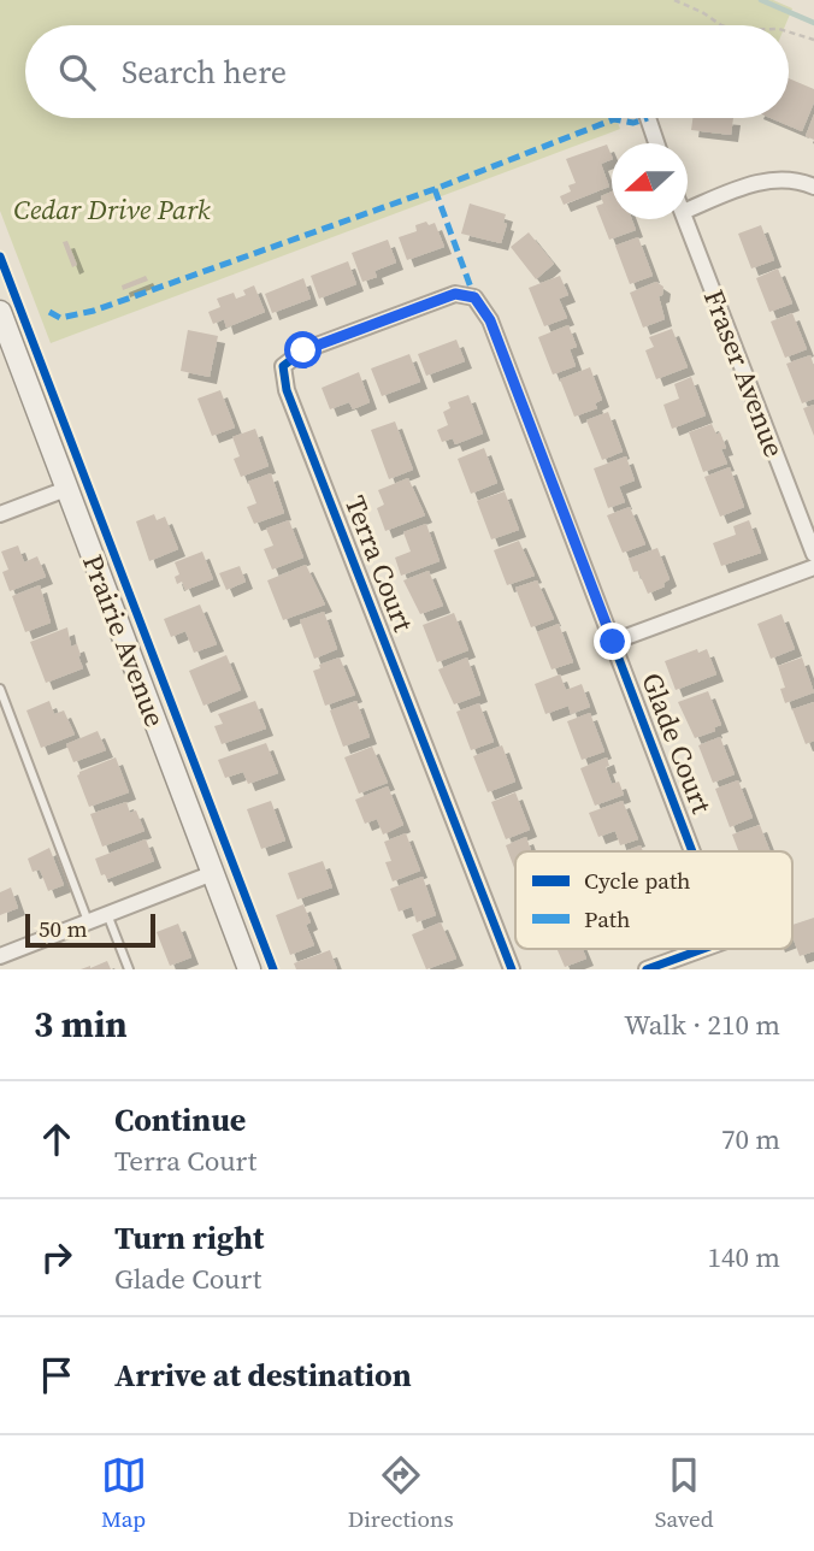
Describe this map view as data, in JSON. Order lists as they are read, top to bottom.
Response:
{
  "streets": {
    "main road": ["Prairie Avenue"],
    "street": ["Fraser Avenue", "Terra Court", "Glade Court"]
  },
  "crossings": [
    ["Terra Court", "Glade Court"]
  ],
  "parks": ["Cedar Drive Park"],
  "legend": ["Cycle path", "Path"],
  "scale_bar": "50 m",
  "north": "left",
  "page": {
    "search": "Search here",
    "scale": "50 m",
    "heading": ["3 min", "Walk · 210 m"],
    "list": [
      ["Continue", "Terra Court", "70 m"],
      ["Turn right", "Glade Court", "140 m"],
      "Arrive at destination"
    ],
    "nav": ["Map", "Directions", "Saved"]
  }
}
